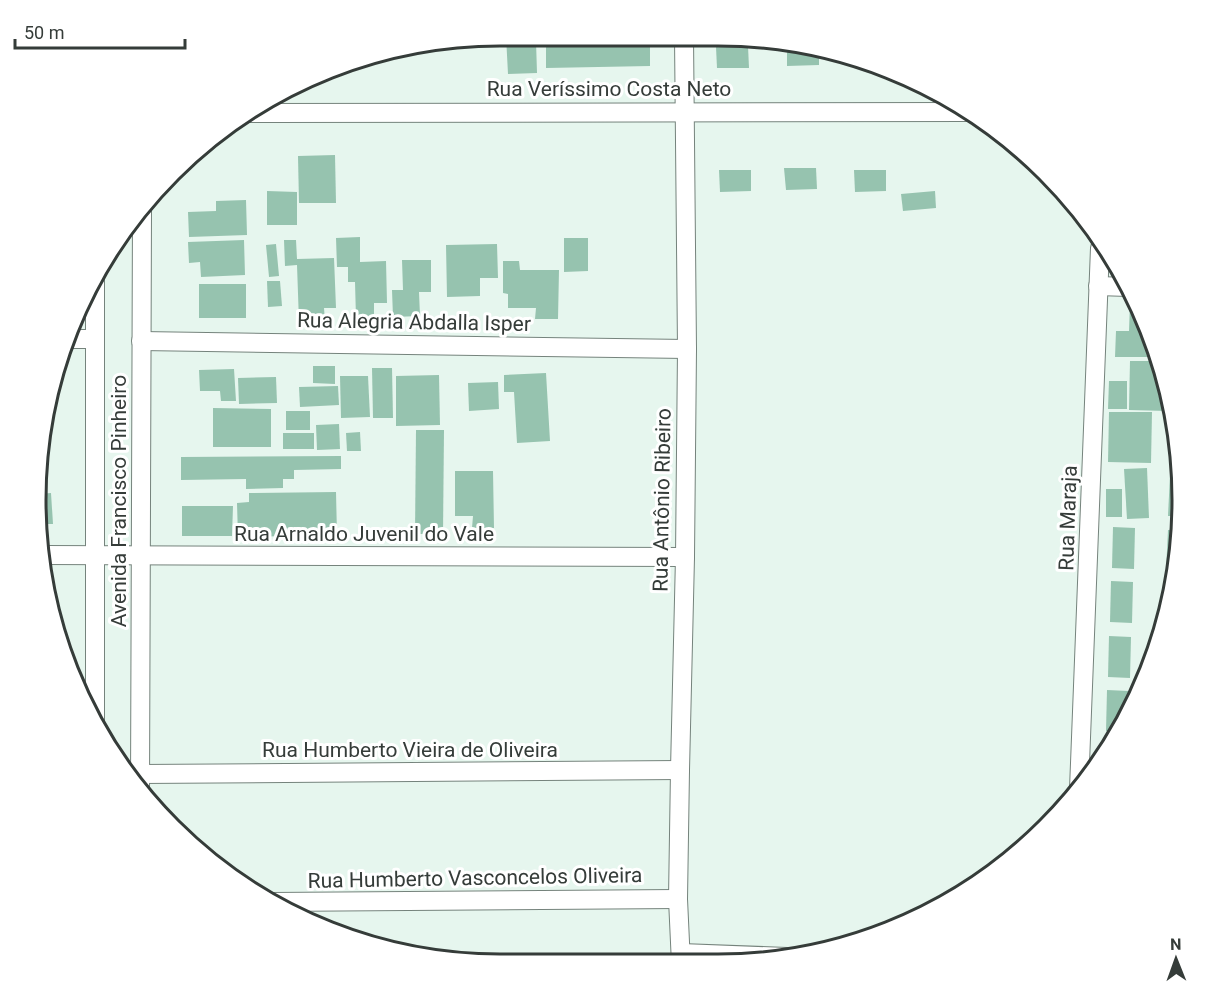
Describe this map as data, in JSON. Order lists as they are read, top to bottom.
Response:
{
  "streets": {
    "street": [
      "Rua Veríssimo Costa Neto",
      "Rua Alegria Abdalla Isper",
      "Rua Antônio Ribeiro",
      "Avenida Francisco Pinheiro",
      "Rua Maraja",
      "Rua Arnaldo Juvenil do Vale",
      "Rua Humberto Vieira de Oliveira",
      "Rua Humberto Vasconcelos Oliveira"
    ]
  },
  "crossings": [
    ["Rua Veríssimo Costa Neto", "Rua Antônio Ribeiro"],
    ["Rua Alegria Abdalla Isper", "Rua Antônio Ribeiro"],
    ["Rua Alegria Abdalla Isper", "Avenida Francisco Pinheiro"],
    ["Rua Antônio Ribeiro", "Rua Arnaldo Juvenil do Vale"],
    ["Rua Antônio Ribeiro", "Rua Humberto Vieira de Oliveira"],
    ["Rua Antônio Ribeiro", "Rua Humberto Vasconcelos Oliveira"],
    ["Avenida Francisco Pinheiro", "Rua Arnaldo Juvenil do Vale"]
  ],
  "scale_bar": "50 m",
  "north": "top"
}
